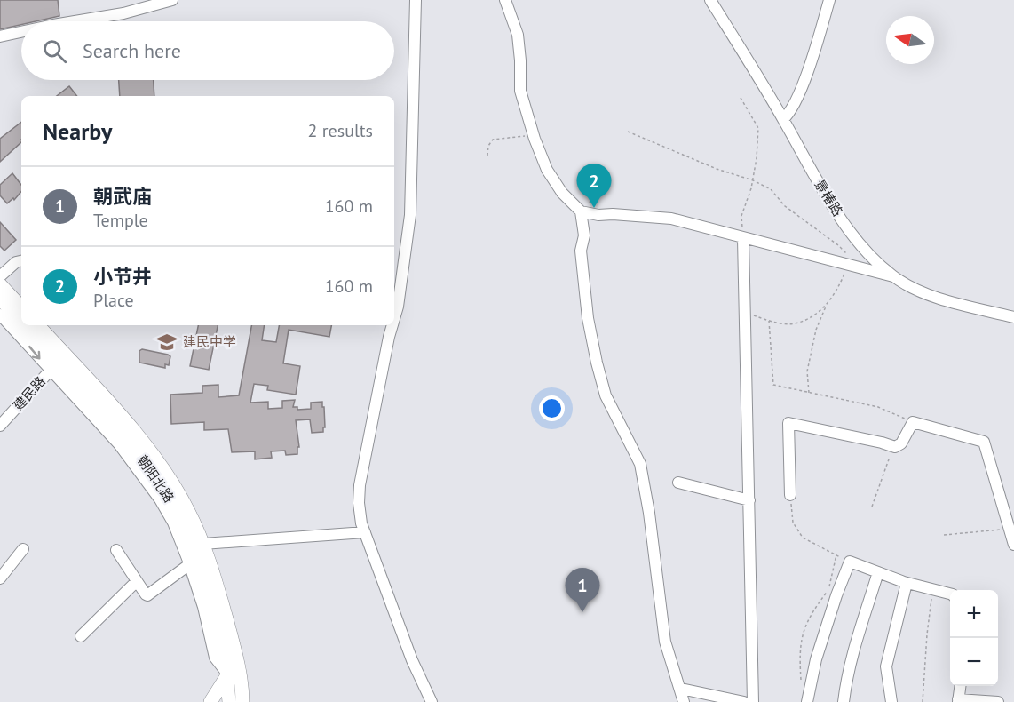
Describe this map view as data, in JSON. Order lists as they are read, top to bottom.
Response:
{
  "streets": {
    "main road": ["朝阳北路"],
    "street": ["景椿路", "建民路"]
  },
  "crossings": [
    ["建民路", "朝阳北路"]
  ],
  "places": {
    "school or university": ["建民中学"]
  },
  "north": "left",
  "page": {
    "search": "Search here",
    "heading": ["Nearby", "2 results"],
    "pins": ["2", "1"],
    "list": [
      {
        "mark": "1",
        "name": "朝武庙",
        "note": "Temple",
        "value": "160 m"
      },
      {
        "mark": "2",
        "name": "小节井",
        "note": "Place",
        "value": "160 m"
      }
    ],
    "map_buttons": ["+", "−"]
  }
}
